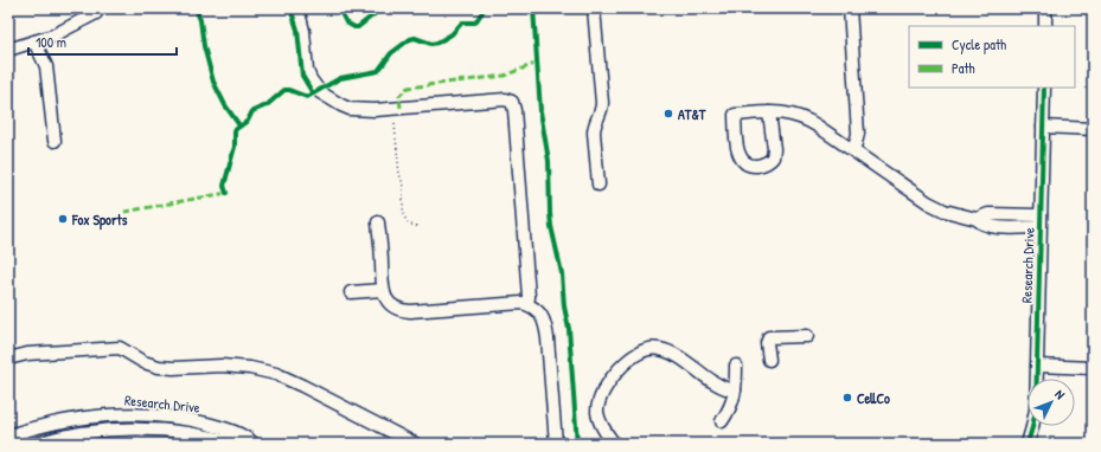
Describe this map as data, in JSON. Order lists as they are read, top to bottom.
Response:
{
  "streets": {
    "street": ["Research Drive"]
  },
  "places": ["AT&T", "Fox Sports", "CellCo"],
  "legend": ["Cycle path", "Path"],
  "scale_bar": "100 m",
  "north": "top right"
}
